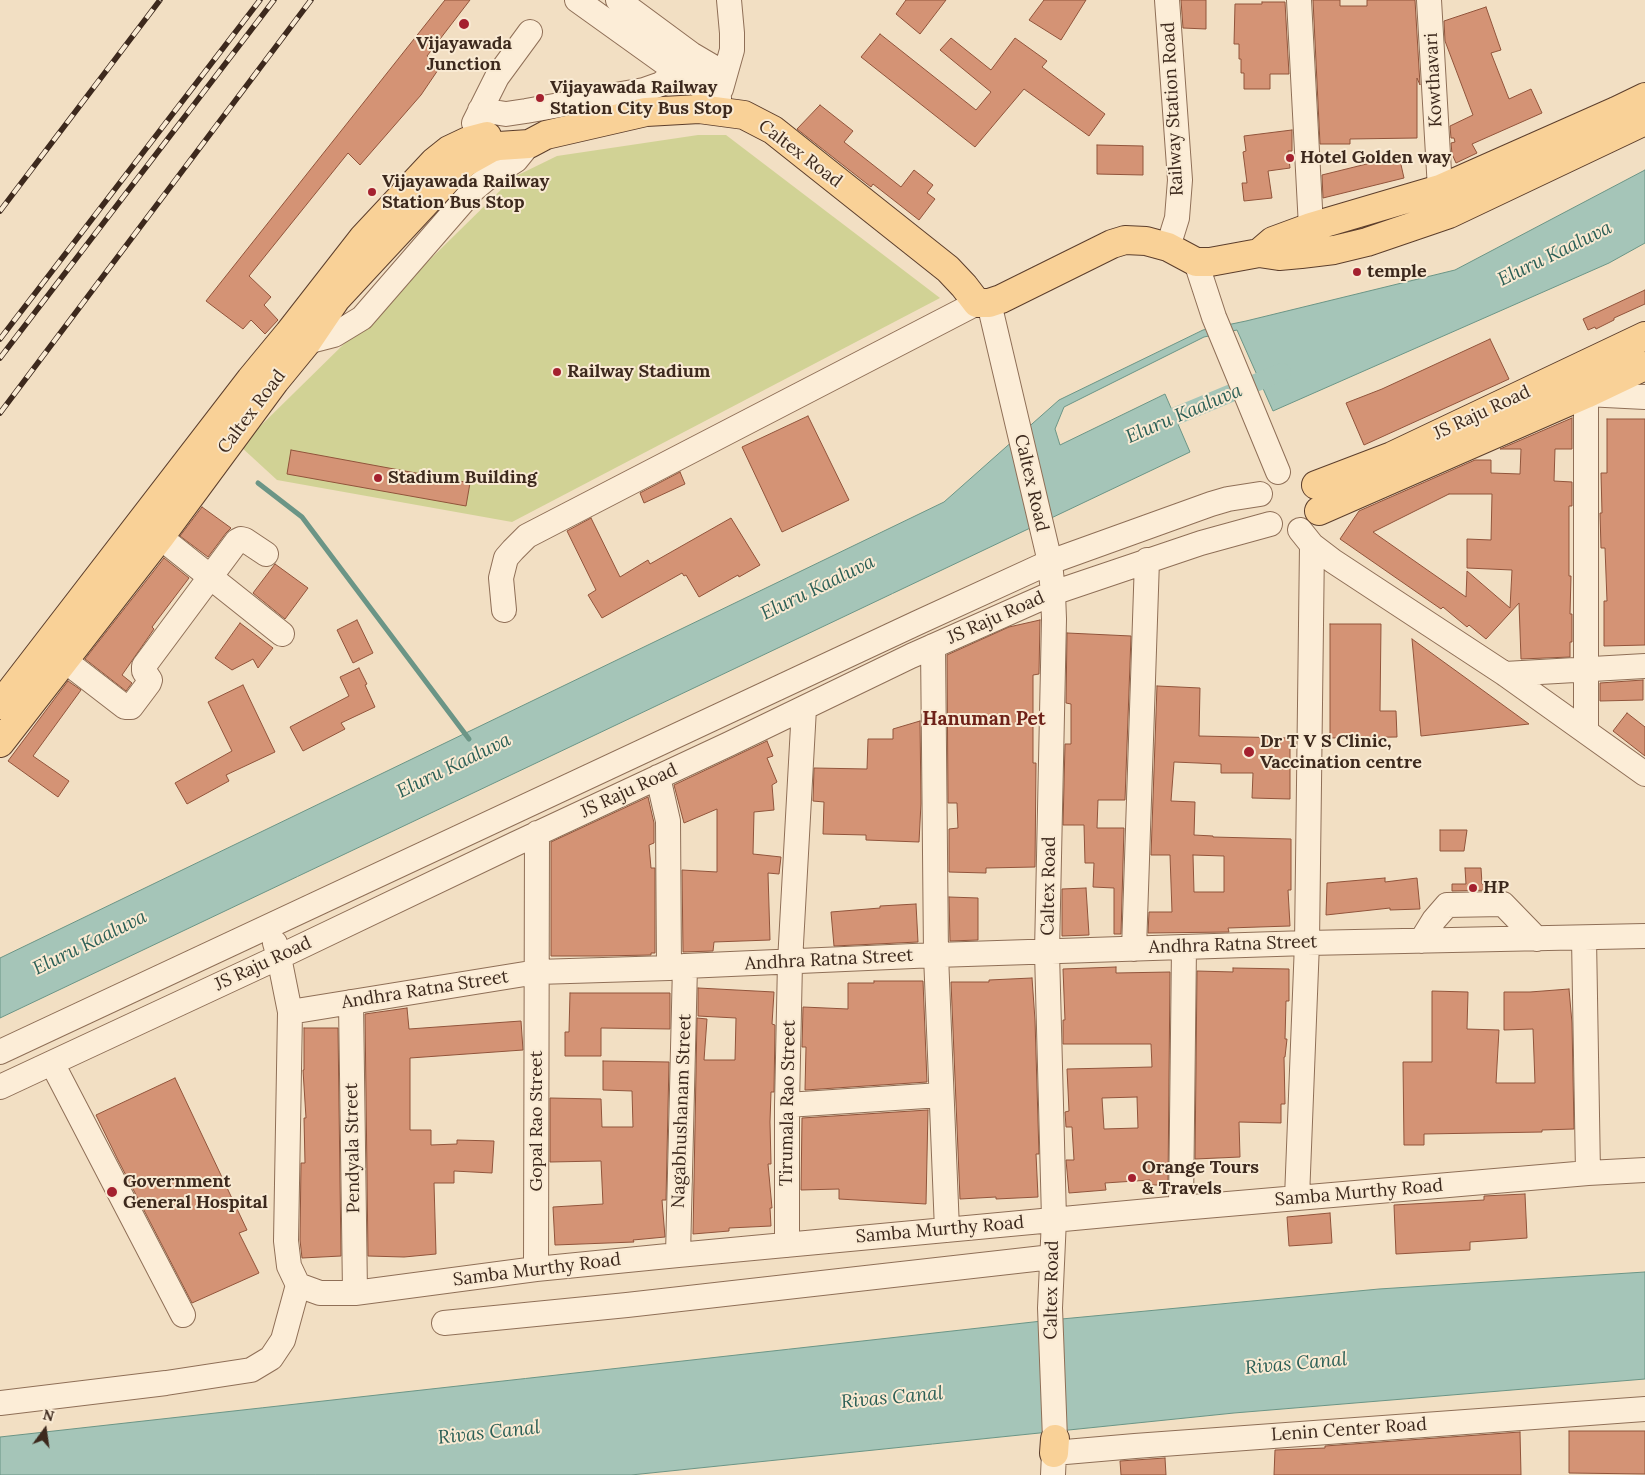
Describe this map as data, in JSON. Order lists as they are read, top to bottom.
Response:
{
  "streets": {
    "main road": ["Caltex Road", "JS Raju Road"],
    "street": [
      "Kowthavari",
      "Railway Station Road",
      "Andhra Ratna Street",
      "Tirumala Rao Street",
      "Nagabhushanam Street",
      "Gopal Rao Street",
      "Pendyala Street",
      "Samba Murthy Road",
      "Lenin Center Road"
    ]
  },
  "crossings": [
    ["Caltex Road", "JS Raju Road"],
    ["Caltex Road", "Andhra Ratna Street"],
    ["Caltex Road", "Samba Murthy Road"],
    ["Caltex Road", "Lenin Center Road"],
    ["JS Raju Road", "Tirumala Rao Street"],
    ["JS Raju Road", "Nagabhushanam Street"],
    ["JS Raju Road", "Gopal Rao Street"],
    ["Andhra Ratna Street", "Tirumala Rao Street"],
    ["Andhra Ratna Street", "Nagabhushanam Street"],
    ["Andhra Ratna Street", "Gopal Rao Street"],
    ["Andhra Ratna Street", "Pendyala Street"],
    ["Tirumala Rao Street", "Samba Murthy Road"],
    ["Nagabhushanam Street", "Samba Murthy Road"],
    ["Gopal Rao Street", "Samba Murthy Road"],
    ["Pendyala Street", "Samba Murthy Road"]
  ],
  "districts": ["Hanuman Pet"],
  "water": ["Eluru Kaaluva", "Rivas Canal"],
  "places": [
    "Vijayawada Junction",
    "Vijayawada Railway Station City Bus Stop",
    "Hotel Golden way",
    "Vijayawada Railway Station Bus Stop",
    "temple",
    "Railway Stadium",
    "Stadium Building",
    "Dr T V S Clinic, Vaccination centre",
    "HP",
    "Orange Tours & Travels",
    "Government General Hospital"
  ],
  "north": "top"
}
